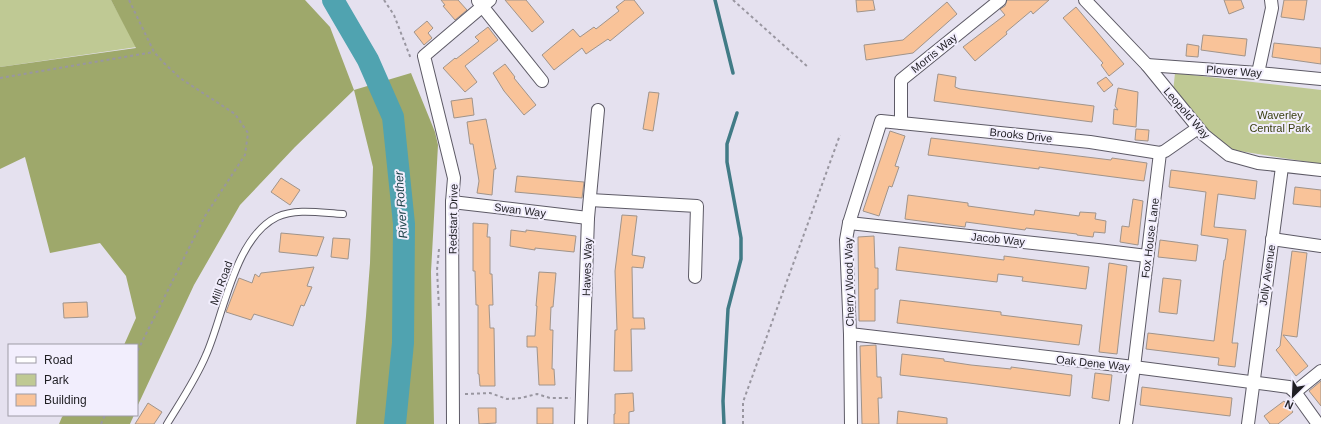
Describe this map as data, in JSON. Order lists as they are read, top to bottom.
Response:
{
  "streets": {
    "street": [
      "Morris Way",
      "Plover Way",
      "Leopold Way",
      "Brooks Drive",
      "Swan Way",
      "Redstart Drive",
      "Fox House Lane",
      "Jacob Way",
      "Hawes Way",
      "Jolly Avenue",
      "Cherry Wood Way",
      "Oak Dene Way"
    ],
    "lane": ["Mill Road"]
  },
  "crossings": [
    ["Morris Way", "Brooks Drive"],
    ["Plover Way", "Leopold Way"],
    ["Leopold Way", "Jolly Avenue"],
    ["Brooks Drive", "Fox House Lane"],
    ["Brooks Drive", "Cherry Wood Way"],
    ["Swan Way", "Redstart Drive"],
    ["Swan Way", "Hawes Way"],
    ["Fox House Lane", "Jacob Way"],
    ["Fox House Lane", "Oak Dene Way"],
    ["Jacob Way", "Cherry Wood Way"],
    ["Jolly Avenue", "Oak Dene Way"],
    ["Cherry Wood Way", "Oak Dene Way"]
  ],
  "water": ["River Rother"],
  "parks": ["Waverley Central Park"],
  "legend": ["Road", "Park", "Building"],
  "north": "bottom left"
}
